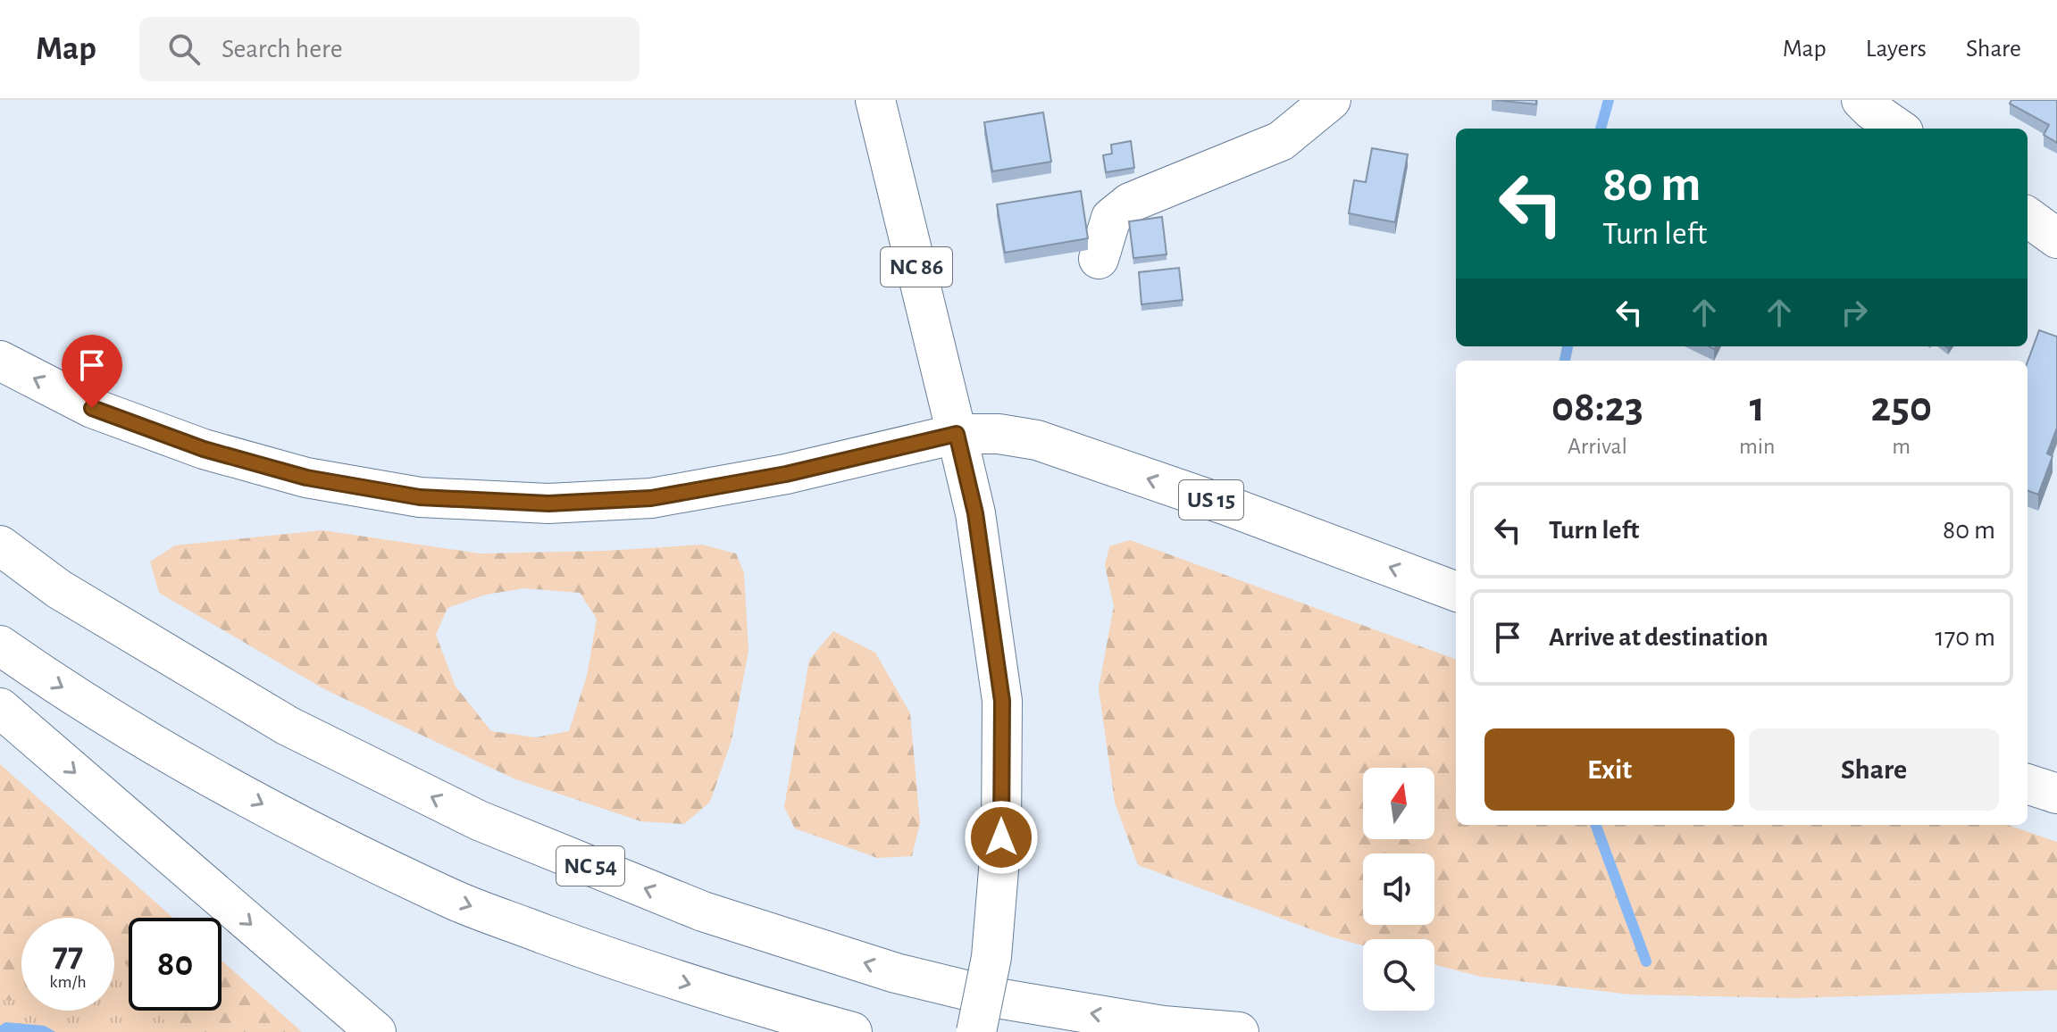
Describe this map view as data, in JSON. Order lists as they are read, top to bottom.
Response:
{
  "streets": {
    "main road": ["NC 86", "US 15", "NC 54"]
  },
  "crossings": [
    ["NC 86", "US 15"]
  ],
  "north": "top",
  "page": {
    "header": "Map",
    "search": "Search here",
    "nav": ["Map", "Layers", "Share"],
    "turn": ["80 m", "Turn left"],
    "eta": [
      "08:23",
      "Arrival",
      "1",
      "min",
      "250",
      "m"
    ],
    "list": [
      {
        "name": "Turn left",
        "value": "80 m"
      },
      {
        "name": "Arrive at destination",
        "value": "170 m"
      }
    ],
    "buttons": ["Exit", "Share"],
    "speed": "77 km/h",
    "limit": "80"
  }
}
